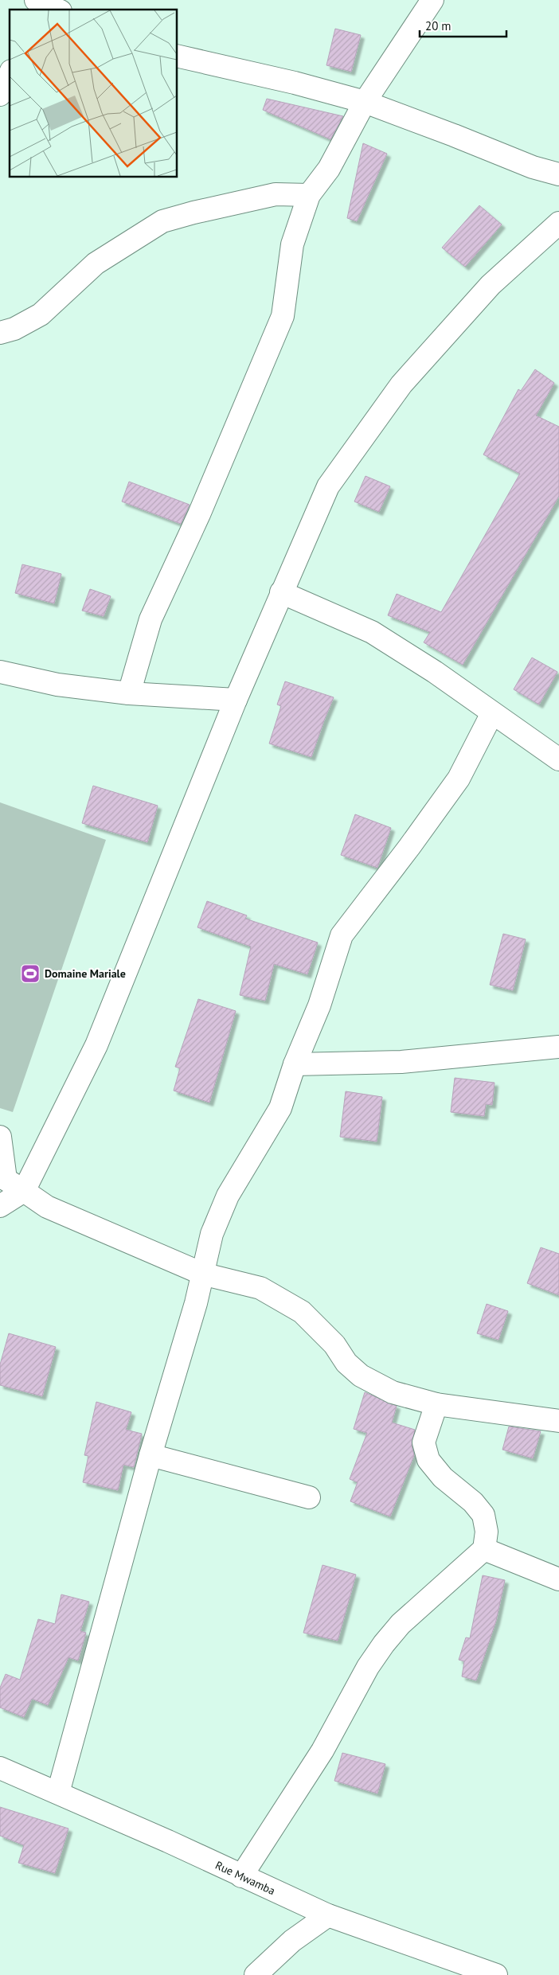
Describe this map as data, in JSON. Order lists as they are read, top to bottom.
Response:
{
  "streets": {
    "street": ["Rue Mwamba"]
  },
  "places": {
    "sports": ["Domaine Mariale"]
  },
  "scale_bar": "20 m"
}
